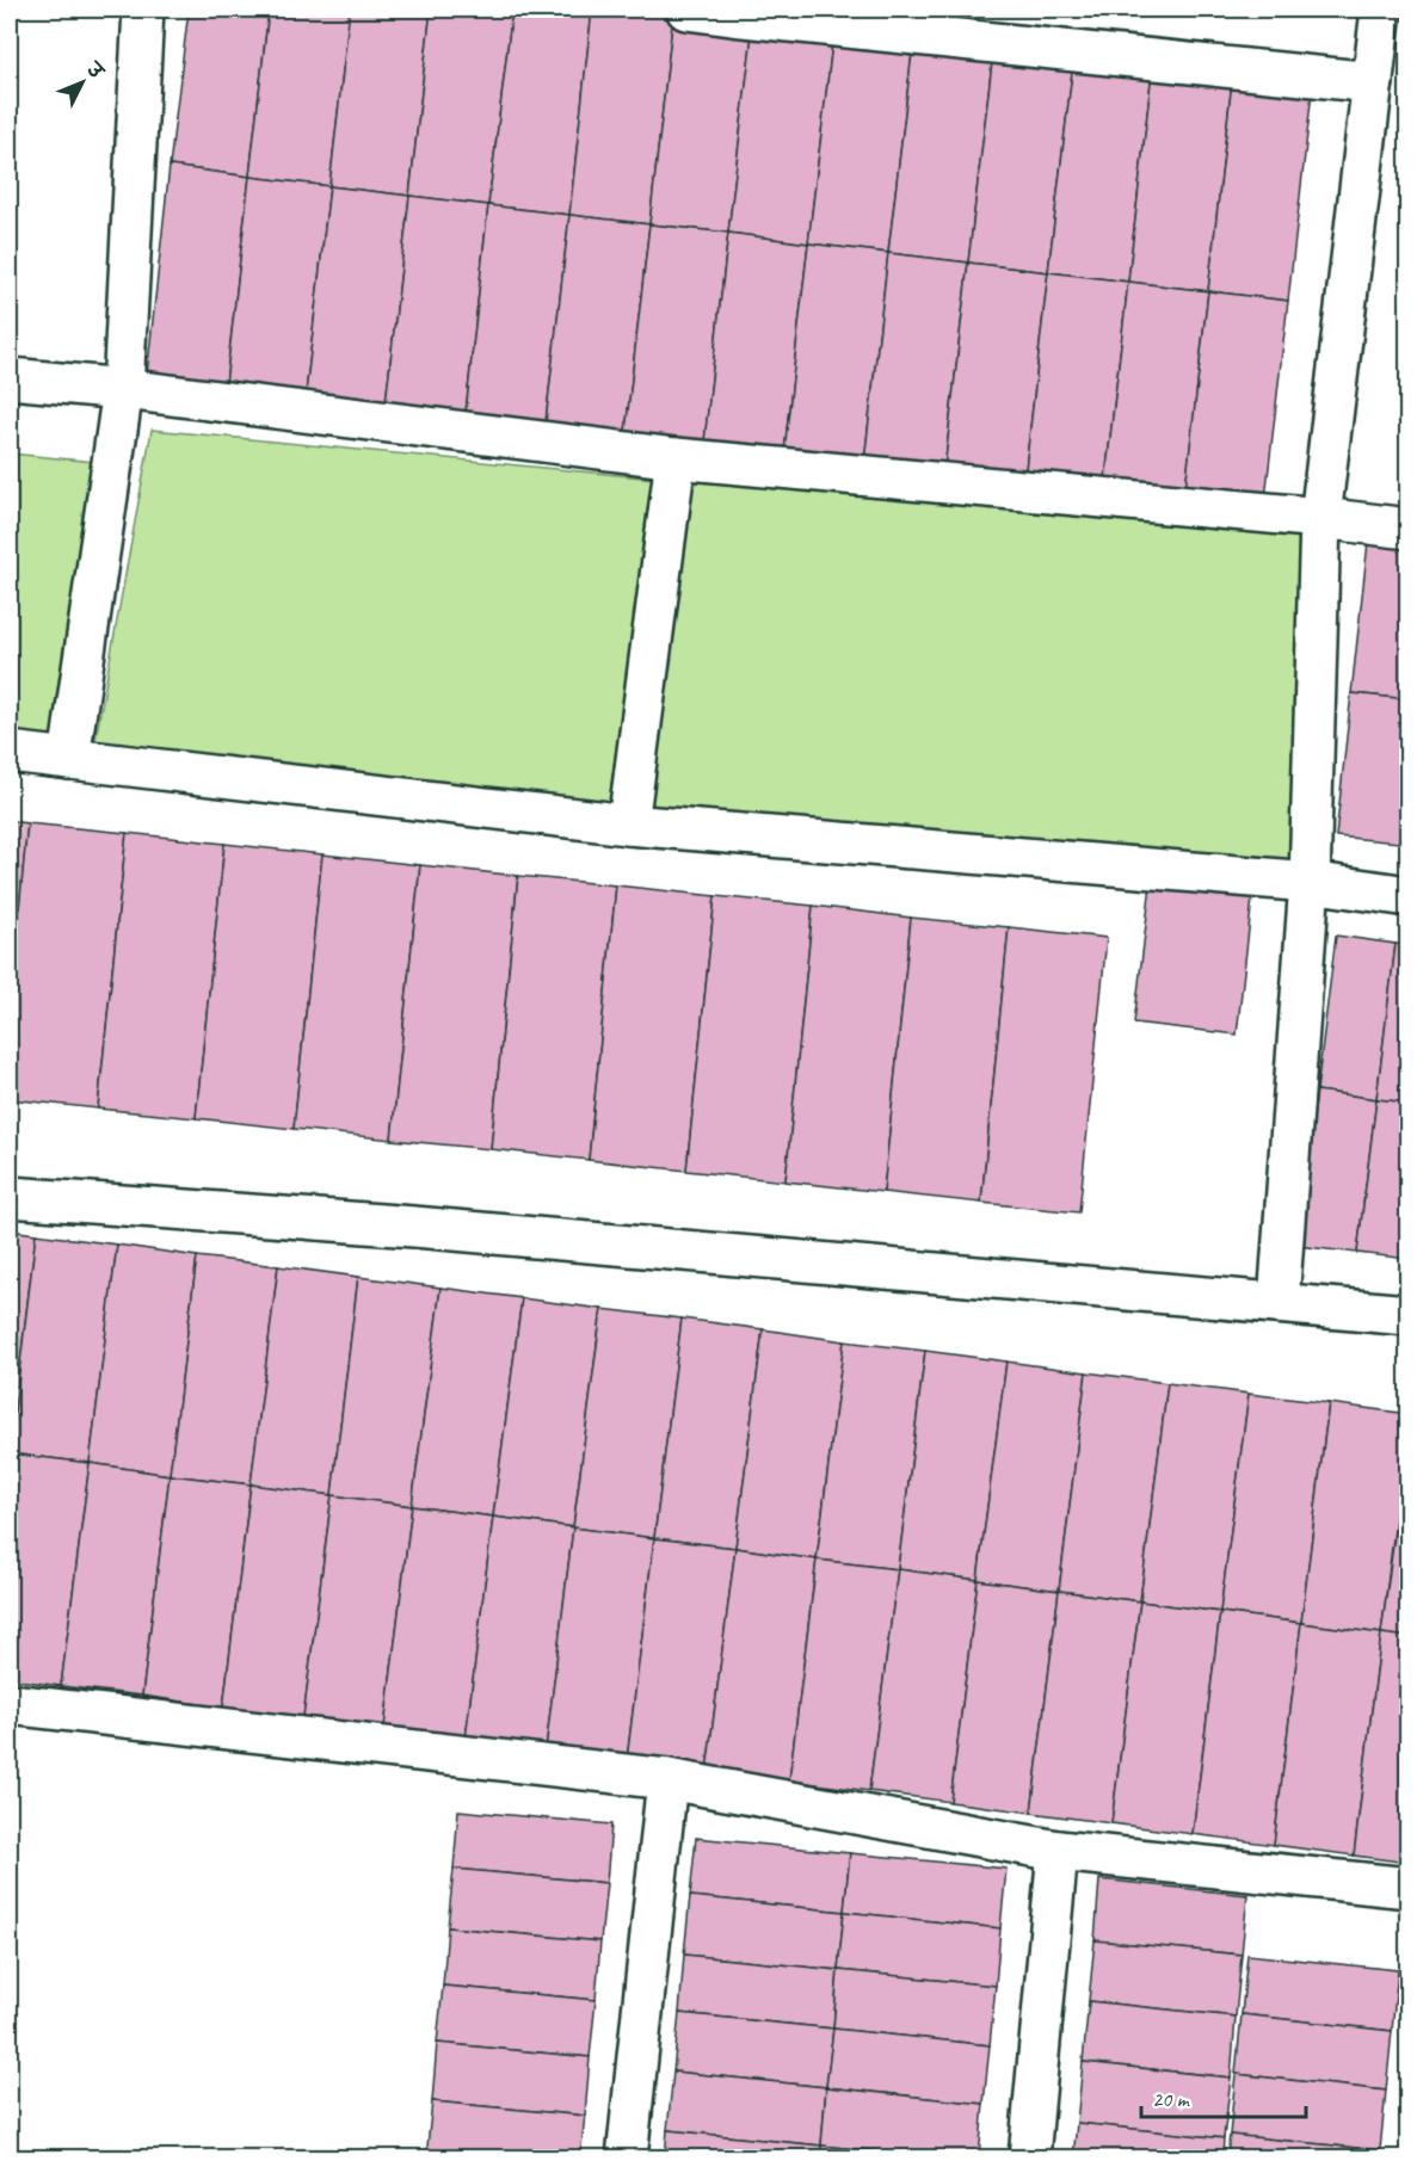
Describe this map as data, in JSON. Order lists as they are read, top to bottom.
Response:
{
  "scale_bar": "20 m",
  "north": "top right"
}
